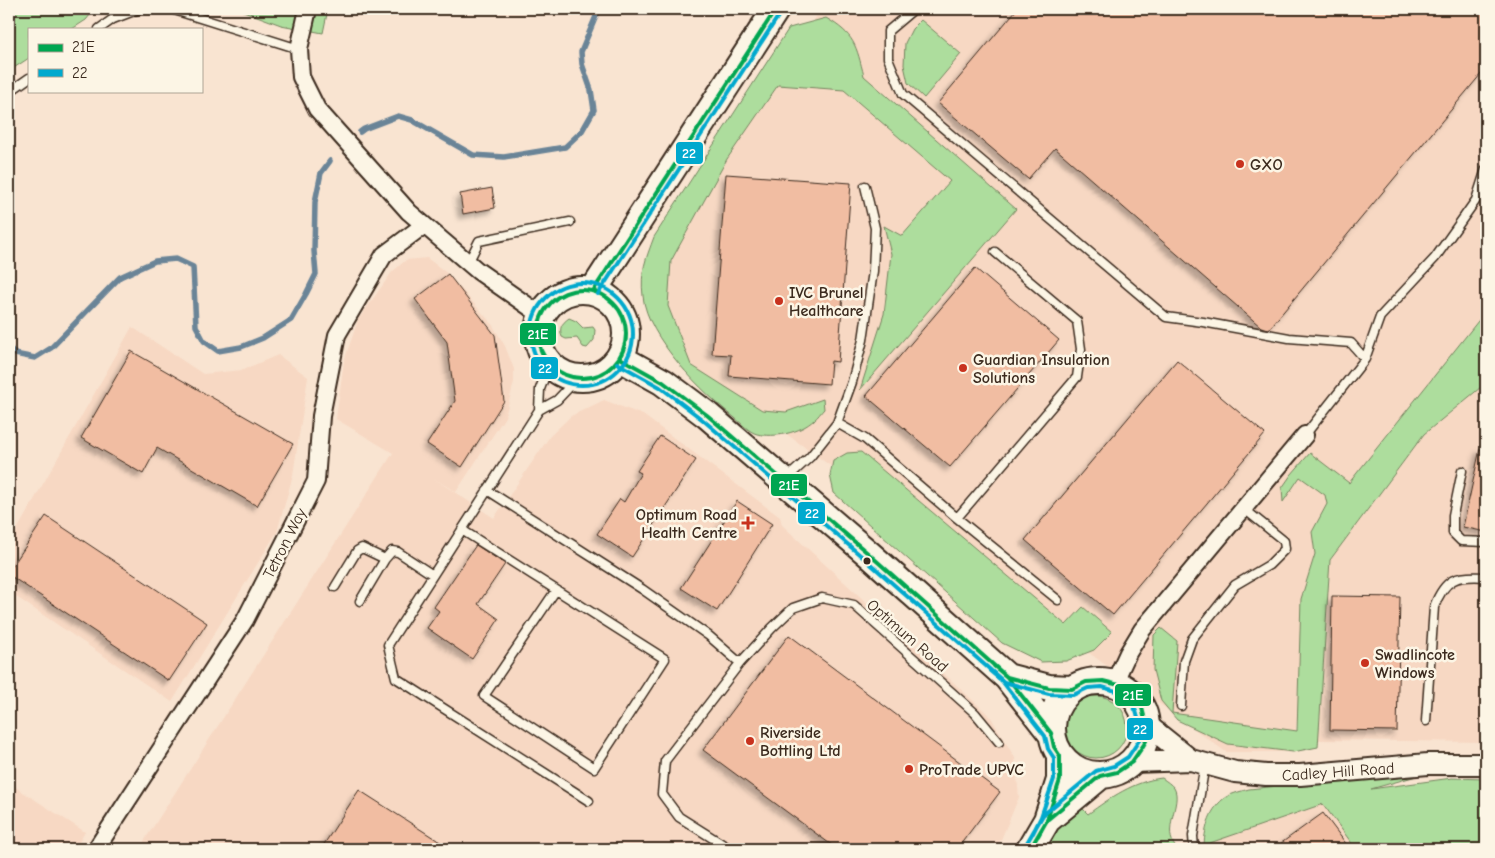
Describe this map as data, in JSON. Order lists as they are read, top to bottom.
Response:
{
  "streets": {
    "street": ["Tetron Way", "Cadley Hill Road"],
    "lane": ["Optimum Road"]
  },
  "places": {
    "other": [
      "GXO",
      "IVC Brunel Healthcare",
      "Guardian Insulation Solutions",
      "Swadlincote Windows",
      "Riverside Bottling Ltd",
      "ProTrade UPVC"
    ],
    "health": ["Optimum Road Health Centre"]
  },
  "lines": ["transit line 21E", "transit line 22"],
  "legend": ["21E", "22"]
}
